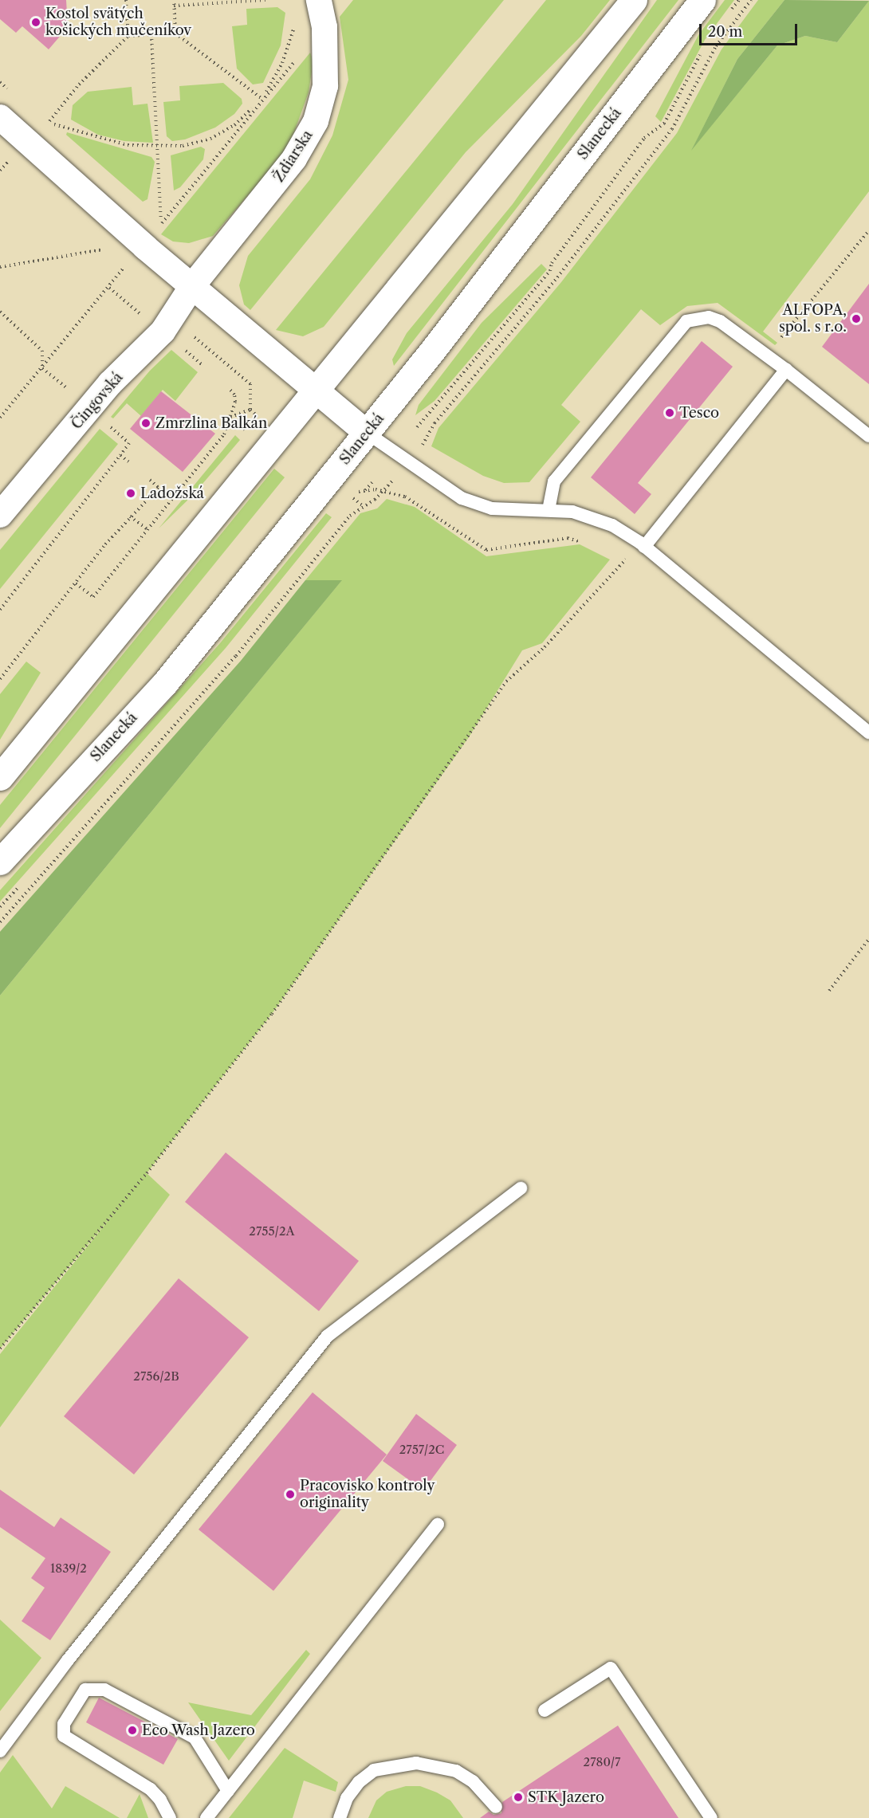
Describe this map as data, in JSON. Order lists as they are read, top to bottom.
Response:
{
  "streets": {
    "main road": ["Slanecká"],
    "street": ["Ždiarska", "Čingovská"]
  },
  "crossings": [
    ["Ždiarska", "Čingovská"]
  ],
  "places": [
    "Kostol svätých košických mučeníkov",
    "ALFOPA, spol. s r.o.",
    "Tesco",
    "Zmrzlina Balkán",
    "Ladožská",
    "Pracovisko kontroly originality",
    "Eco Wash Jazero",
    "STK Jazero"
  ],
  "house_numbers": [
    "2755/2A",
    "2756/2B",
    "2757/2C",
    "1839/2",
    "2780/7"
  ],
  "scale_bar": "20 m"
}
